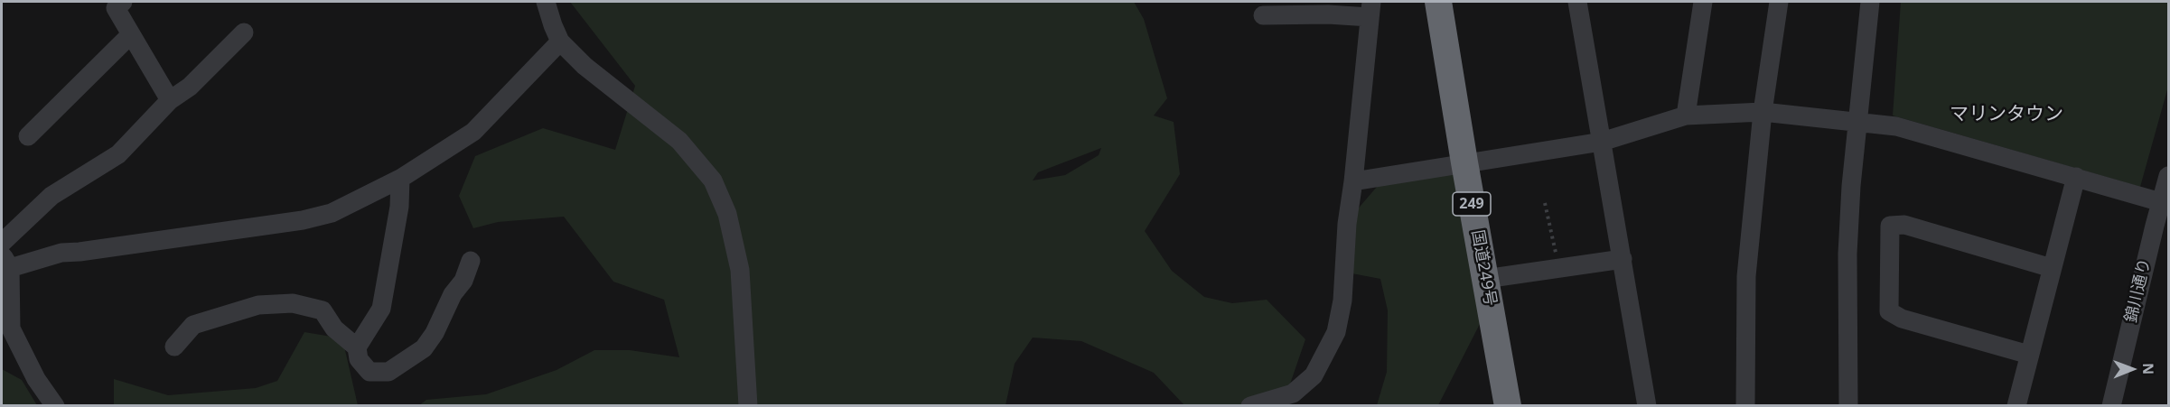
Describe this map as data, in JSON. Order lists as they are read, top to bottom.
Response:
{
  "streets": {
    "highway": ["249", "国道249号"],
    "street": ["錦川通り"]
  },
  "districts": ["マリンタウン"],
  "north": "right"
}
